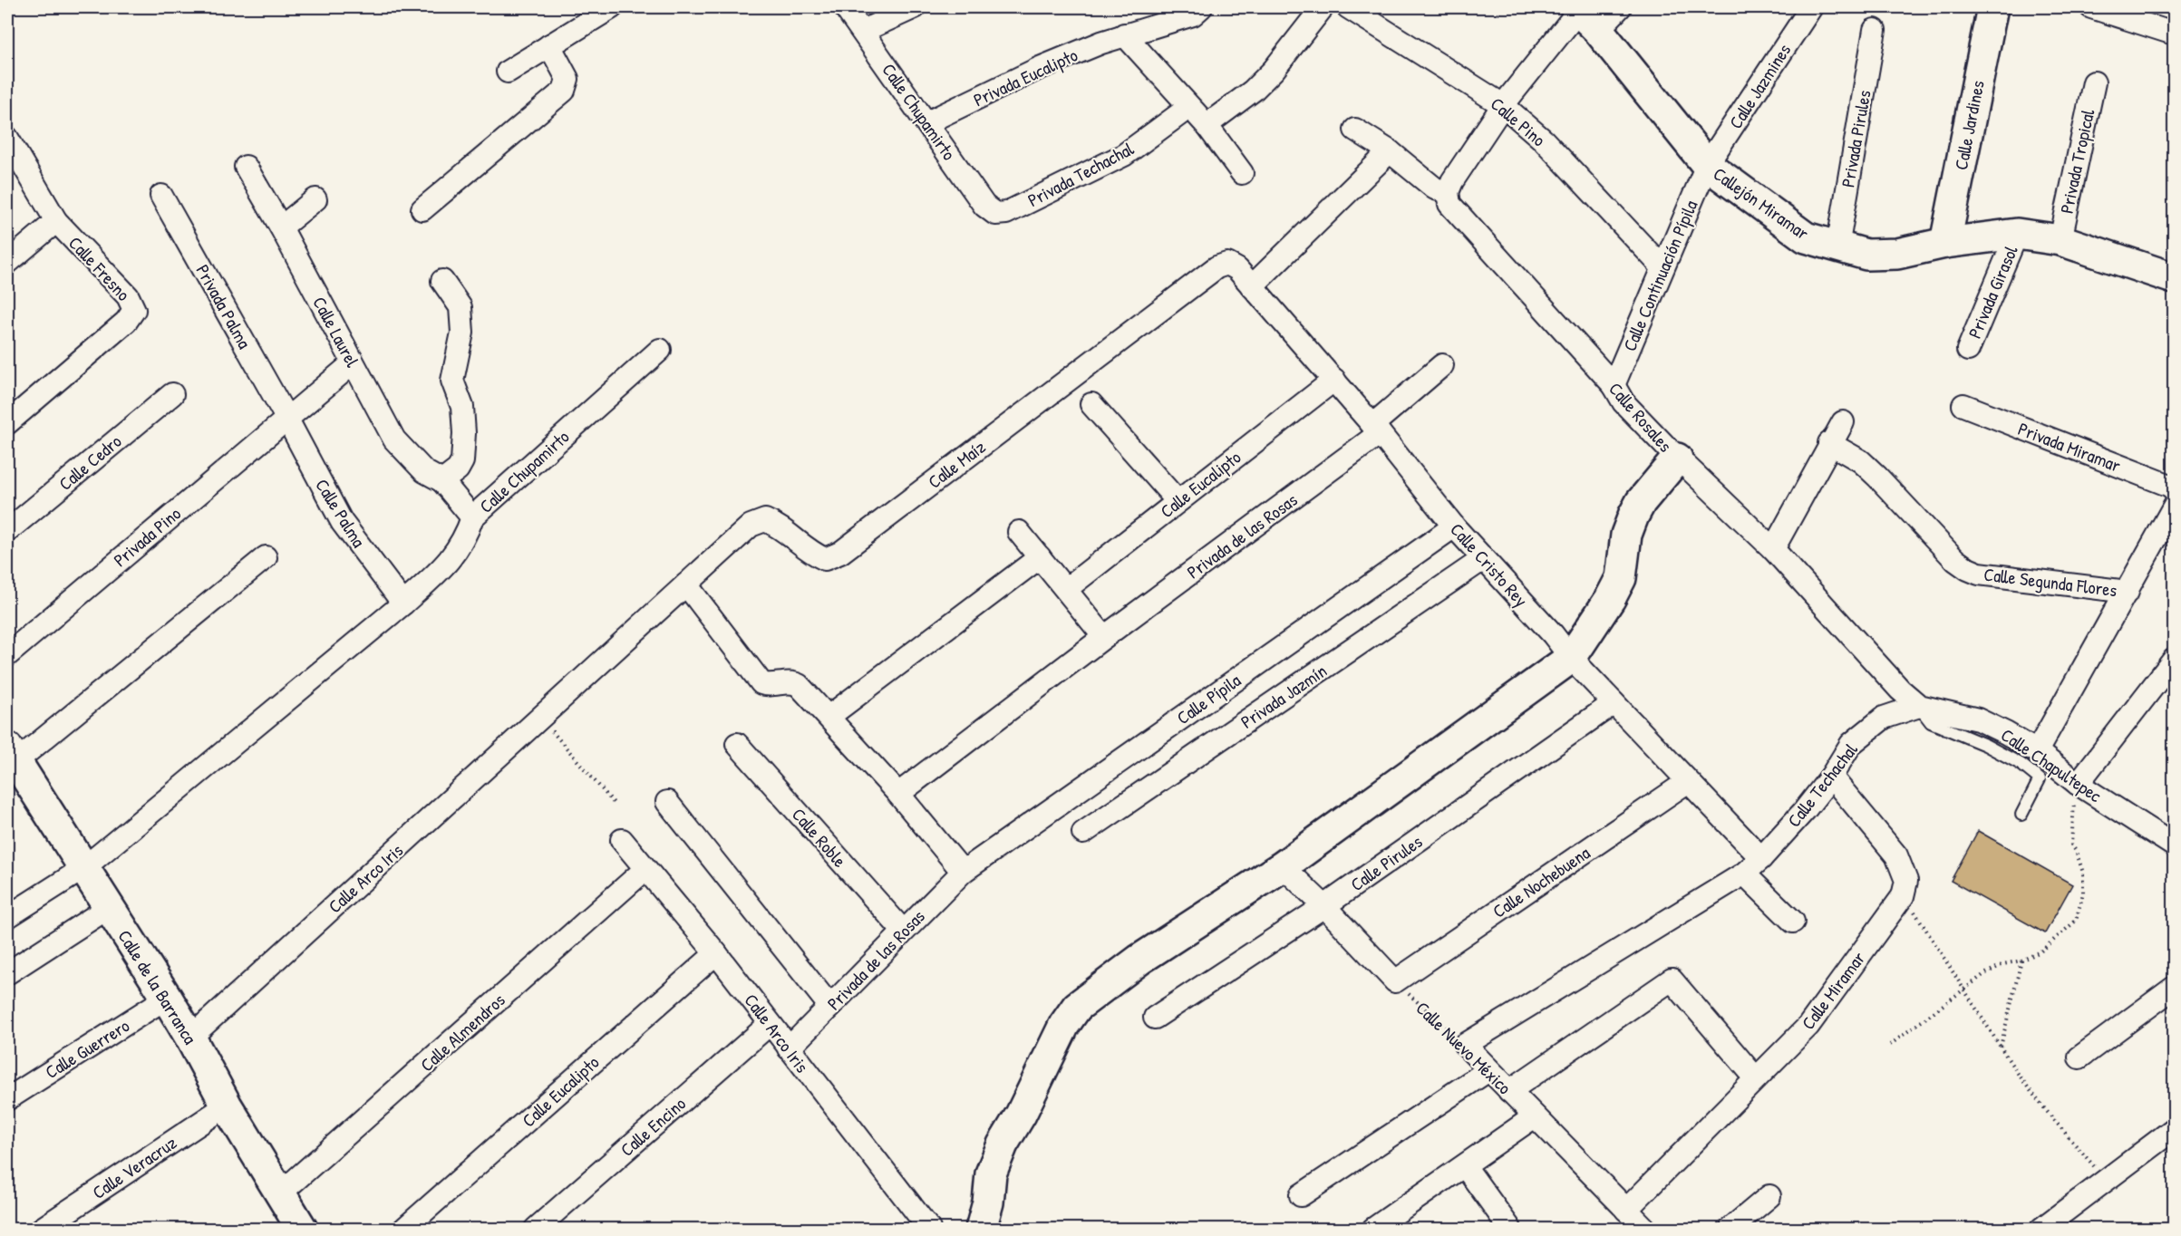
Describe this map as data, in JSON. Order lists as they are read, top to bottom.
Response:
{
  "streets": {
    "street": [
      "Privada Eucalipto",
      "Calle Jazmines",
      "Calle Chupamirto",
      "Calle Pino",
      "Calle Jardines",
      "Privada Pirules",
      "Privada Tropical",
      "Privada Techachal",
      "Callejón Miramar",
      "Calle Fresno",
      "Calle Continuación Pípila",
      "Privada Girasol",
      "Privada Palma",
      "Calle Laurel",
      "Calle Rosales",
      "Privada Miramar",
      "Calle Cedro",
      "Calle Maíz",
      "Calle Eucalipto",
      "Calle Palma",
      "Privada de las Rosas",
      "Privada Pino",
      "Calle Cristo Rey",
      "Calle Segunda Flores",
      "Privada Jazmín",
      "Calle Pípila",
      "Calle Chapultepec",
      "Calle Techachal",
      "Calle Roble",
      "Calle Pirules",
      "Calle Arco Iris",
      "Calle Nochebuena",
      "Calle de la Barranca",
      "Calle Miramar",
      "Calle Almendros",
      "Calle Nuevo México",
      "Calle Guerrero",
      "Calle Encino",
      "Calle Veracruz"
    ]
  },
  "crossings": [
    ["Privada Eucalipto", "Calle Chupamirto"],
    ["Calle Jazmines", "Callejón Miramar"],
    ["Calle Jazmines", "Calle Continuación Pípila"],
    ["Calle Chupamirto", "Privada Techachal"],
    ["Calle Chupamirto", "Calle Laurel"],
    ["Calle Chupamirto", "Calle Palma"],
    ["Calle Chupamirto", "Calle de la Barranca"],
    ["Calle Pino", "Calle Continuación Pípila"],
    ["Calle Jardines", "Callejón Miramar"],
    ["Privada Pirules", "Callejón Miramar"],
    ["Privada Tropical", "Callejón Miramar"],
    ["Callejón Miramar", "Calle Continuación Pípila"],
    ["Callejón Miramar", "Privada Girasol"],
    ["Calle Continuación Pípila", "Calle Rosales"],
    ["Privada Palma", "Calle Palma"],
    ["Privada Palma", "Privada Pino"],
    ["Calle Laurel", "Privada Pino"],
    ["Calle Rosales", "Calle Chapultepec"],
    ["Calle Rosales", "Calle Techachal"],
    ["Calle Maíz", "Calle Cristo Rey"],
    ["Calle Maíz", "Calle Arco Iris"],
    ["Calle Eucalipto", "Calle Cristo Rey"],
    ["Calle Eucalipto", "Calle Arco Iris"],
    ["Calle Palma", "Privada Pino"],
    ["Privada de las Rosas", "Calle Cristo Rey"],
    ["Privada de las Rosas", "Calle Pípila"],
    ["Privada de las Rosas", "Calle Roble"],
    ["Privada de las Rosas", "Calle Arco Iris"],
    ["Calle Cristo Rey", "Privada Jazmín"],
    ["Calle Cristo Rey", "Calle Pípila"],
    ["Calle Cristo Rey", "Calle Techachal"],
    ["Calle Cristo Rey", "Calle Pirules"],
    ["Calle Cristo Rey", "Calle Nochebuena"],
    ["Calle Segunda Flores", "Calle Chapultepec"],
    ["Calle Chapultepec", "Calle Techachal"],
    ["Calle Techachal", "Calle Nuevo México"],
    ["Calle Arco Iris", "Calle de la Barranca"],
    ["Calle Arco Iris", "Calle Almendros"],
    ["Calle Arco Iris", "Calle Encino"],
    ["Calle Nochebuena", "Calle Nuevo México"],
    ["Calle de la Barranca", "Calle Almendros"],
    ["Calle de la Barranca", "Calle Guerrero"],
    ["Calle de la Barranca", "Calle Veracruz"]
  ]
}
